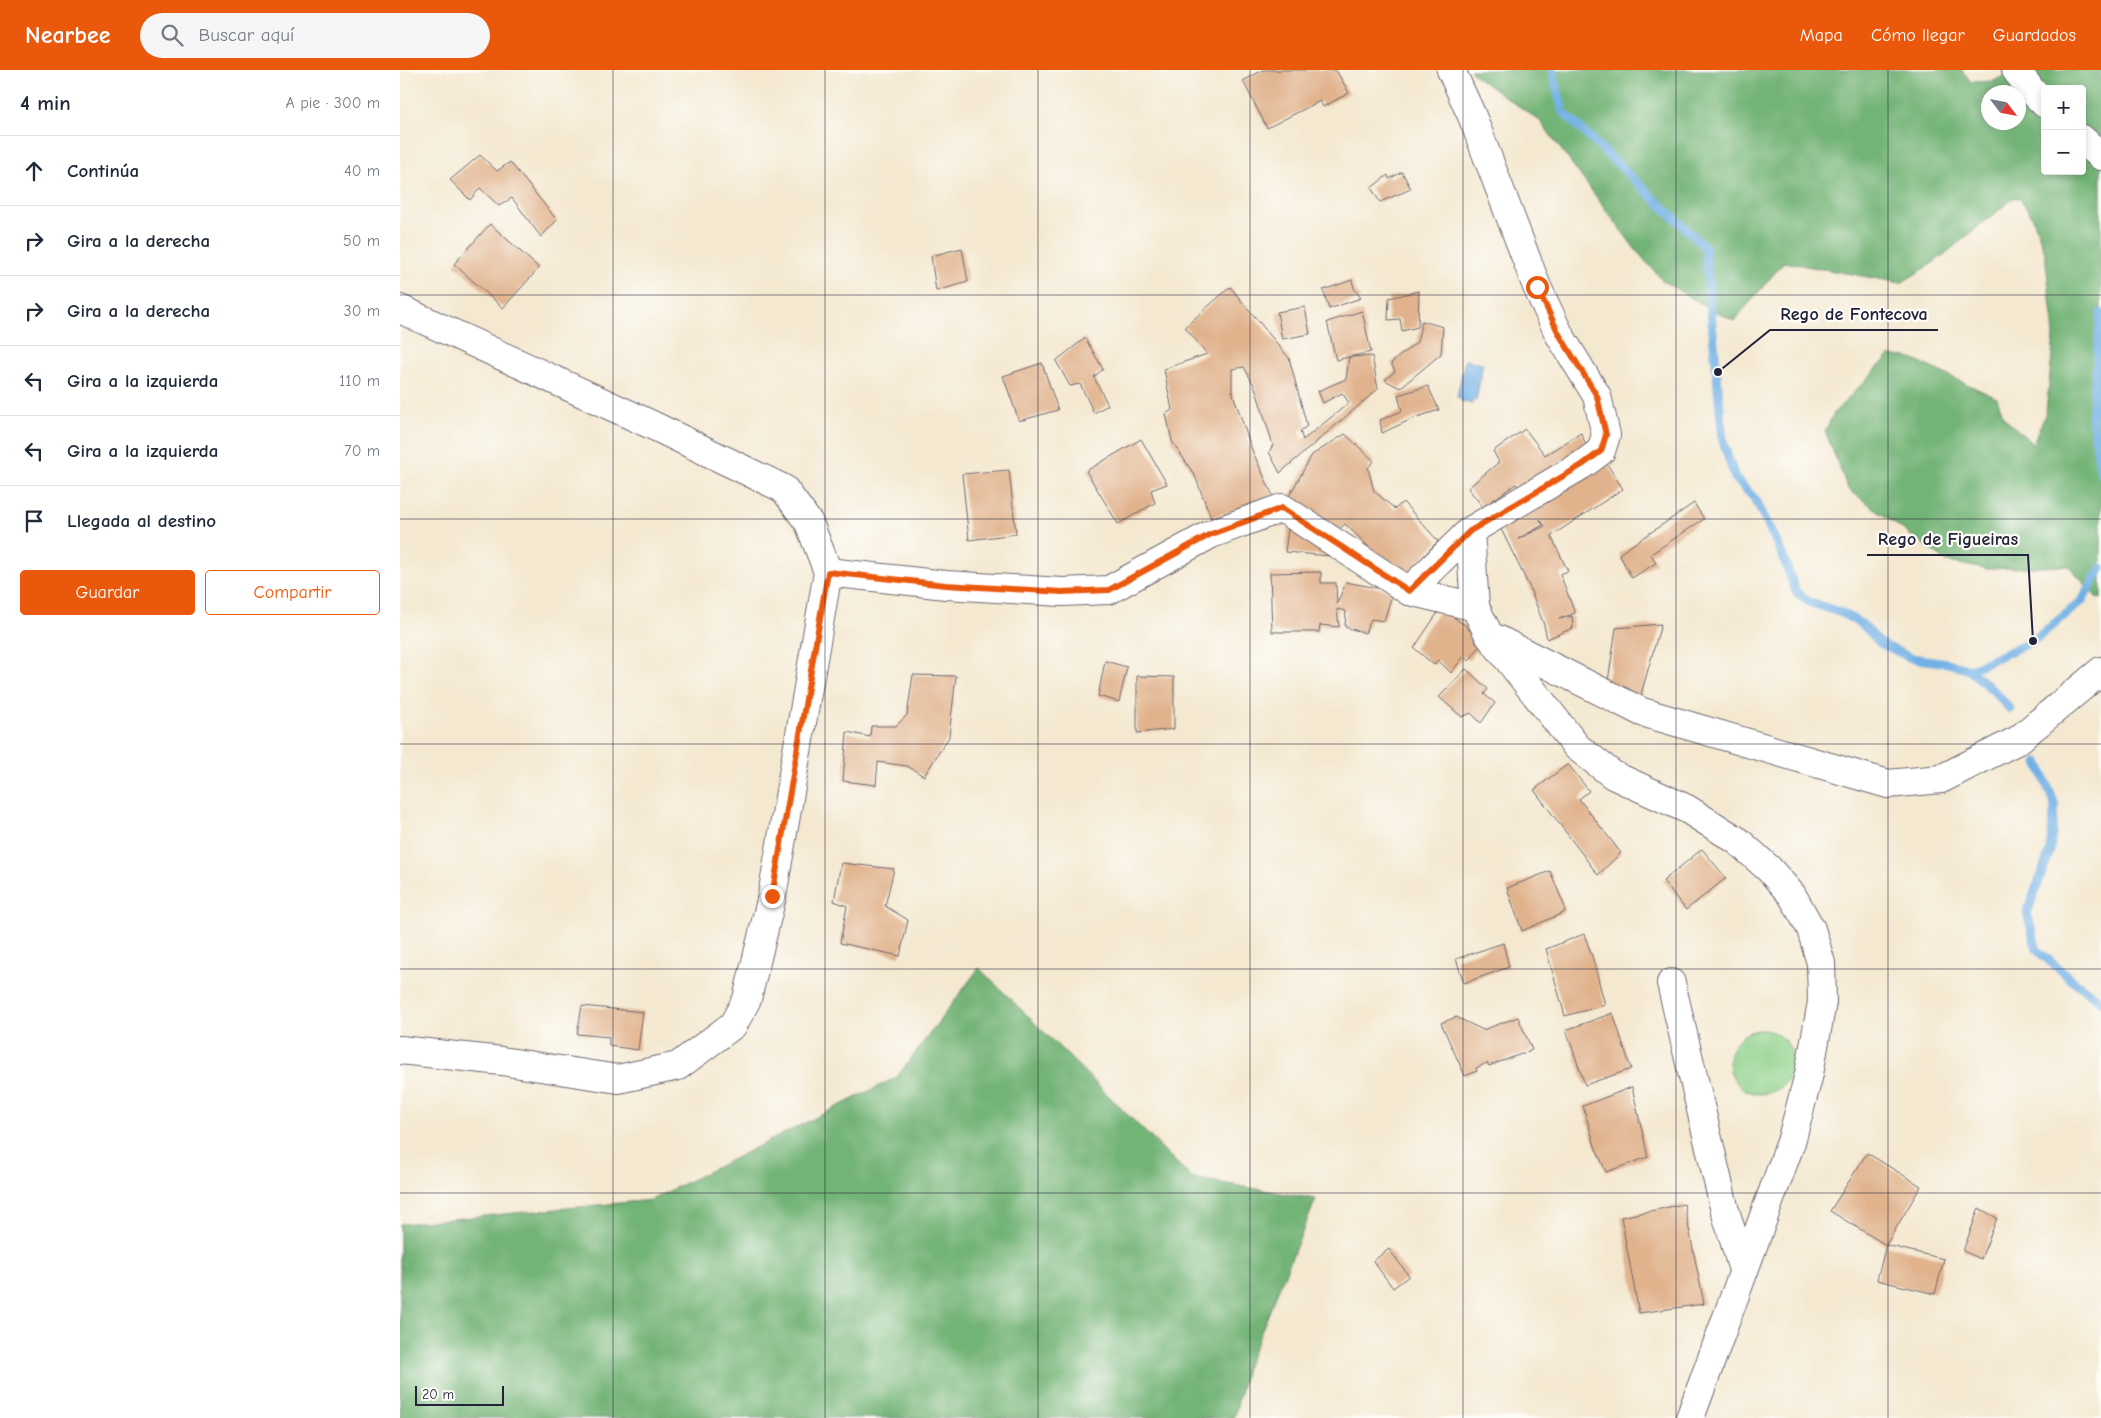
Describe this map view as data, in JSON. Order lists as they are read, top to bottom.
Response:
{
  "places": ["Rego de Fontecova", "Rego de Figueiras"],
  "scale_bar": "20 m",
  "north": "bottom right",
  "page": {
    "header": "Nearbee",
    "search": "Buscar aquí",
    "nav": ["Mapa", "Cómo llegar", "Guardados"],
    "heading": ["4 min", "A pie · 300 m"],
    "map_buttons": ["+", "−"],
    "list": [
      ["Continúa", "40 m"],
      ["Gira a la derecha", "50 m"],
      ["Gira a la derecha", "30 m"],
      ["Gira a la izquierda", "110 m"],
      ["Gira a la izquierda", "70 m"],
      "Llegada al destino"
    ],
    "buttons": ["Guardar", "Compartir"],
    "scale": "20 m"
  }
}
